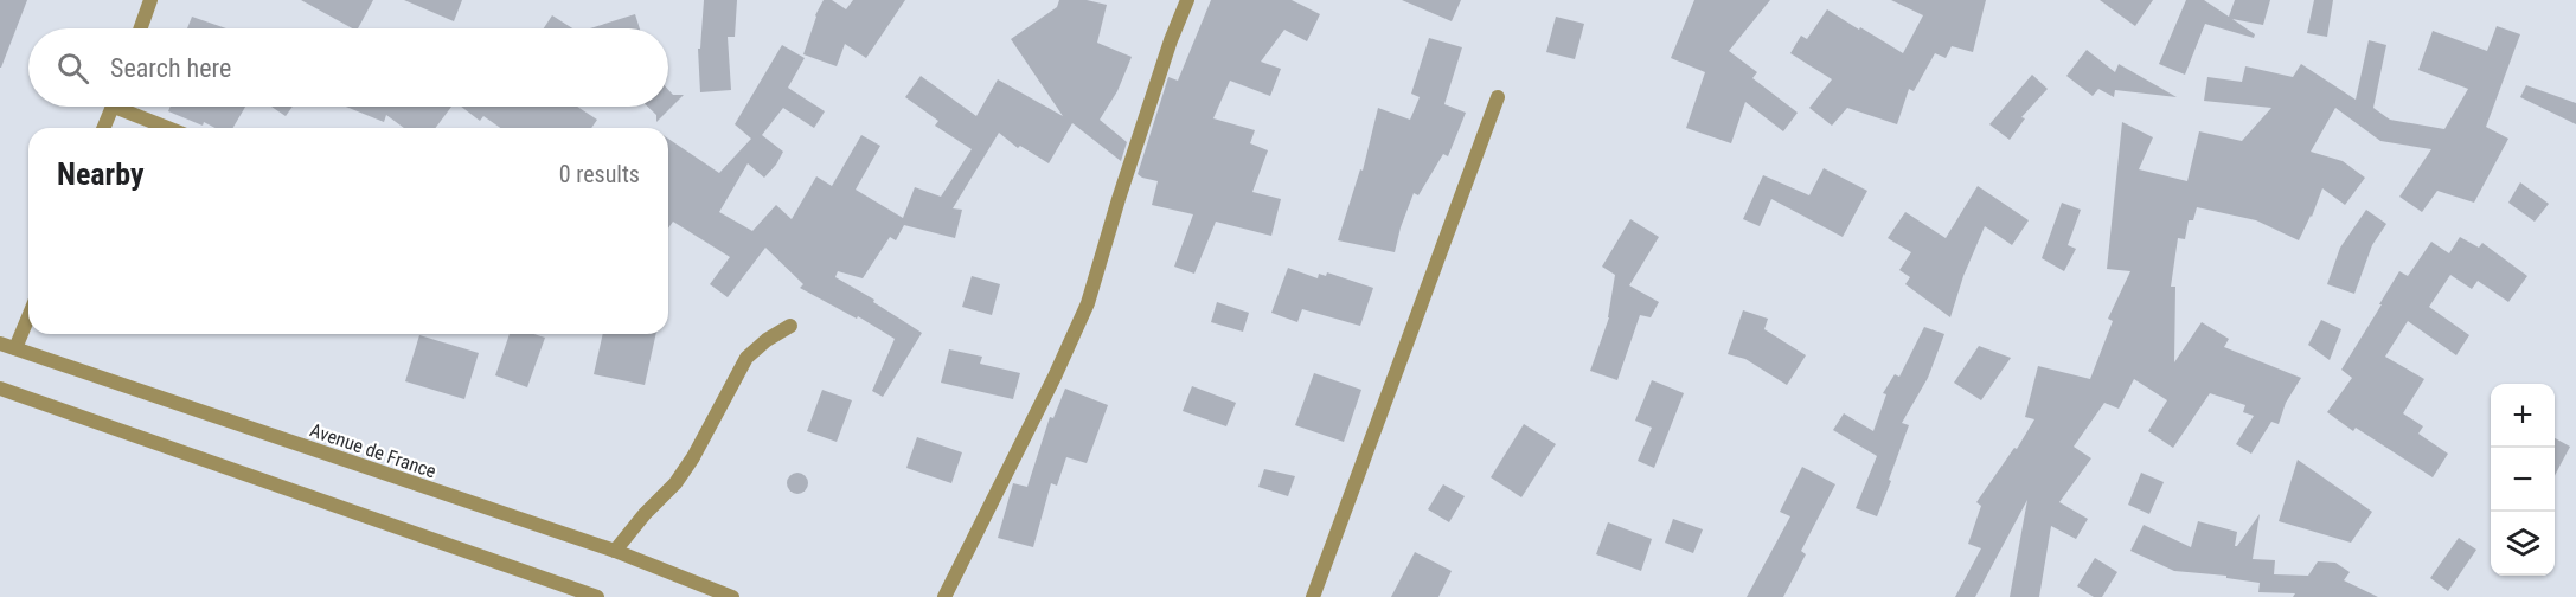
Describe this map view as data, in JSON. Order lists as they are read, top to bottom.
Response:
{
  "streets": {
    "street": ["Avenue de France"]
  },
  "page": {
    "search": "Search here",
    "heading": ["Nearby", "0 results"],
    "map_buttons": ["+", "−"]
  }
}
